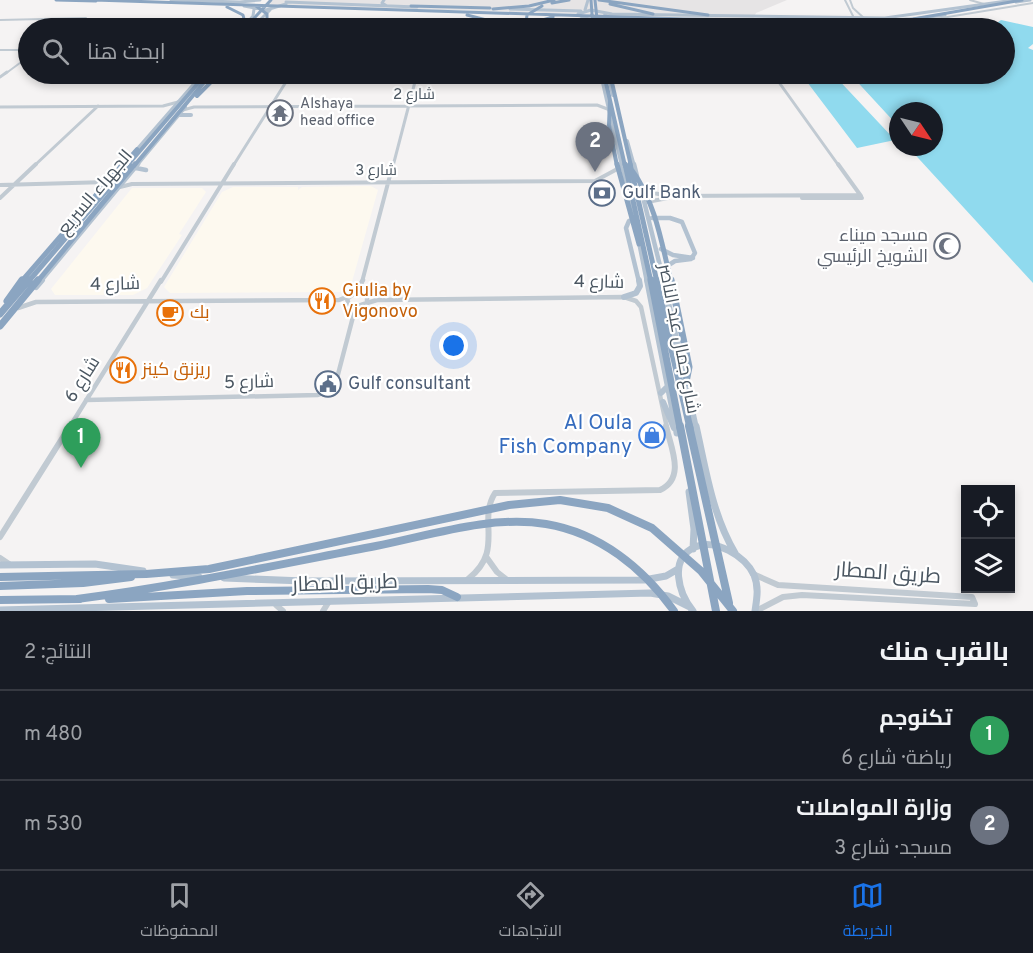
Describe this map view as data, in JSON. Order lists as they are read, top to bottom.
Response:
{
  "streets": {
    "highway": ["الجهراء السريع", "شارع جمال عبد الناصر"],
    "main road": ["طريق المطار"],
    "street": [
      "شارع 2",
      "شارع 3",
      "شارع 4",
      "شارع 6",
      "شارع 5"
    ]
  },
  "crossings": [
    ["شارع 2", "الجهراء السريع"],
    ["شارع 2", "شارع جمال عبد الناصر"],
    ["شارع 2", "شارع 6"],
    ["شارع 3", "الجهراء السريع"],
    ["شارع 3", "شارع جمال عبد الناصر"],
    ["شارع 3", "شارع 6"],
    ["الجهراء السريع", "شارع 4"],
    ["شارع 4", "شارع جمال عبد الناصر"],
    ["شارع 4", "شارع 6"],
    ["شارع جمال عبد الناصر", "طريق المطار"],
    ["شارع 6", "شارع 5"]
  ],
  "places": {
    "temple": ["Alshaya head office"],
    "bank": ["Gulf Bank"],
    "mosque": ["مسجد ميناء الشويخ الرئيسي"],
    "restaurant": ["Giulia by Vigonovo", "ريزنق كينز"],
    "cafe": ["بك"],
    "public building": ["Gulf consultant"],
    "shop": ["Al Oula Fish Company"]
  },
  "north": "bottom right",
  "page": {
    "search": "ابحث هنا",
    "pins": ["2", "1"],
    "heading": ["بالقرب منك", "النتائج: 2"],
    "list": [
      {
        "mark": "1",
        "name": "تكنوجم",
        "note": "رياضة · شارع 6",
        "value": "480 m"
      },
      {
        "mark": "2",
        "name": "وزارة المواصلات",
        "note": "مسجد · شارع 3",
        "value": "530 m"
      }
    ],
    "nav": ["الخريطة", "الاتجاهات", "المحفوظات"]
  }
}
